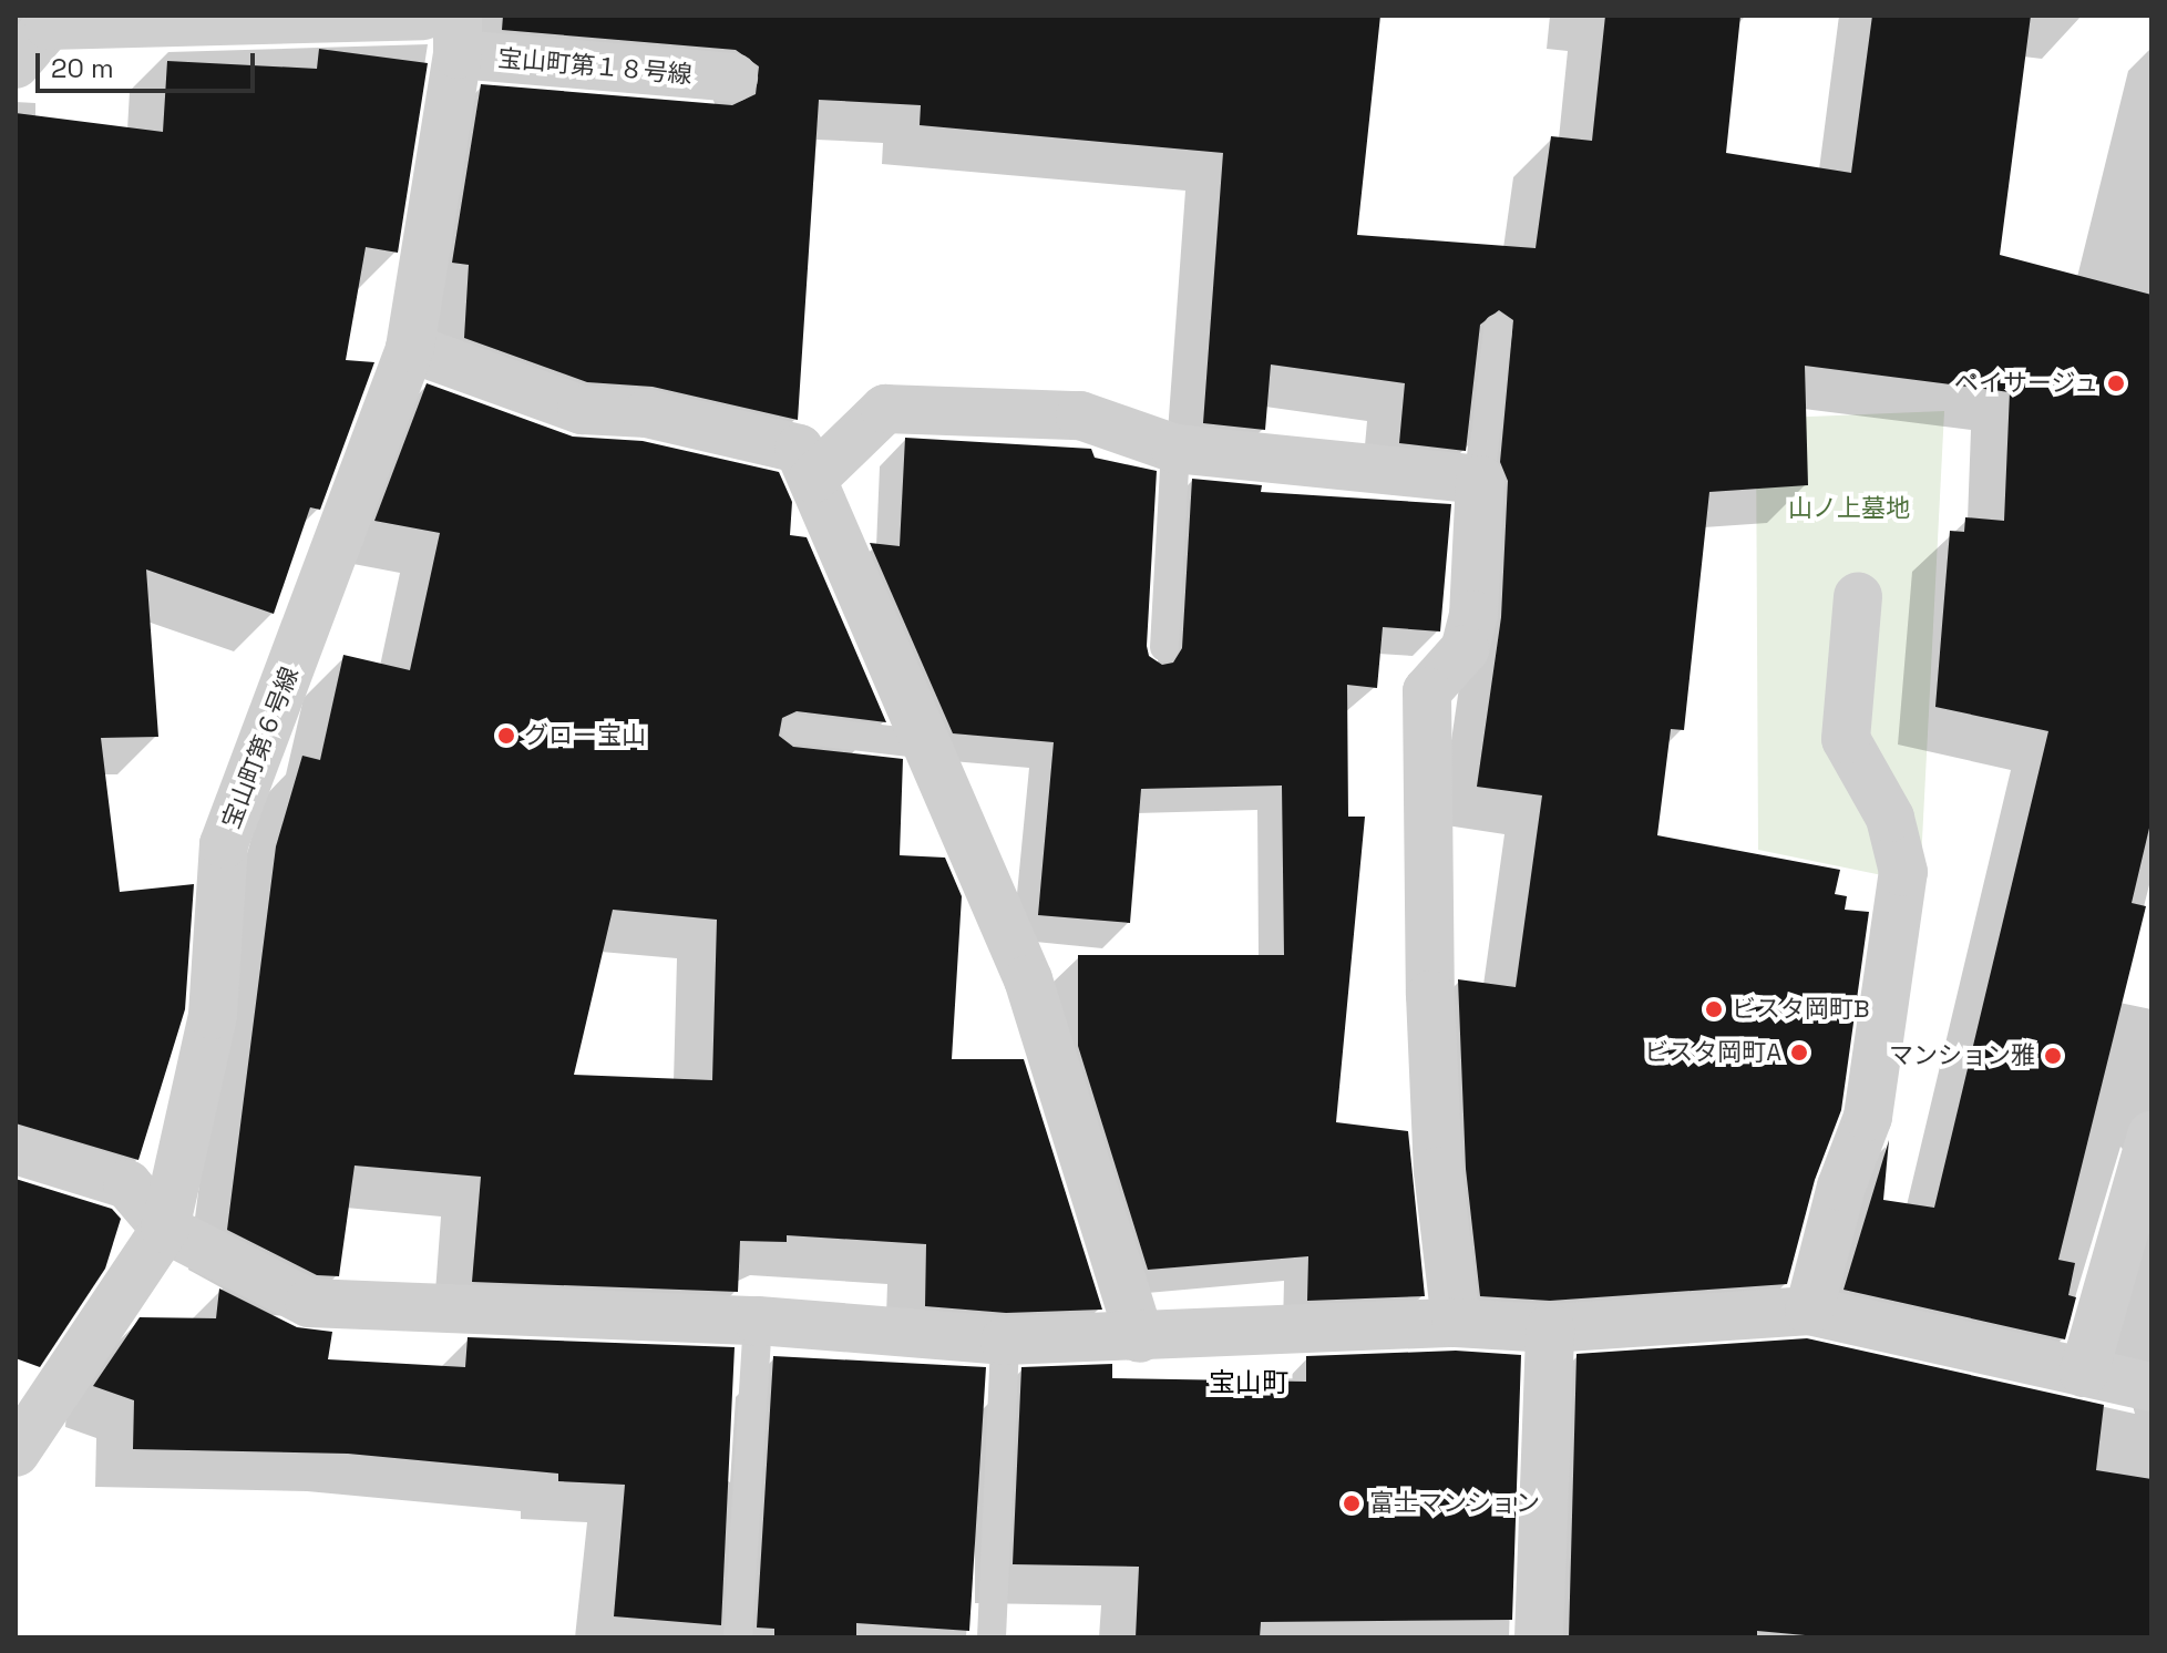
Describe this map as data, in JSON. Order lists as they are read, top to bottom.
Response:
{
  "streets": {
    "street": ["宝山町第１８号線", "宝山町第６号線"]
  },
  "crossings": [
    ["宝山町第１８号線", "宝山町第６号線"]
  ],
  "districts": ["宝山町"],
  "parks": ["山ノ上墓地"],
  "places": [
    "ペイサージュ",
    "グロー宝山",
    "ビスタ岡町B",
    "ビスタ岡町A",
    "マンション雅",
    "富士マンション"
  ],
  "scale_bar": "20 m"
}
